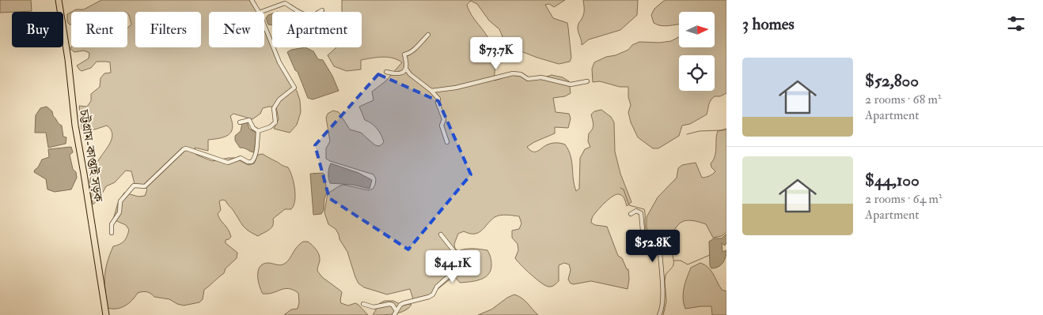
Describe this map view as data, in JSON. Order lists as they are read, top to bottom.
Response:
{
  "streets": {
    "main road": ["চট্টগ্রাম-কাপ্তাই সড়ক"]
  },
  "north": "right",
  "page": {
    "heading": "3 homes",
    "chip": [
      "Buy",
      "Rent",
      "Filters",
      "New",
      "Apartment"
    ],
    "price": ["$73.7K", "$52.8K", "$44.1K"],
    "list": [
      {
        "name": "$52,800",
        "note": "2 rooms · 68 m² · Apartment"
      },
      {
        "name": "$44,100",
        "note": "2 rooms · 64 m² · Apartment"
      }
    ]
  }
}
